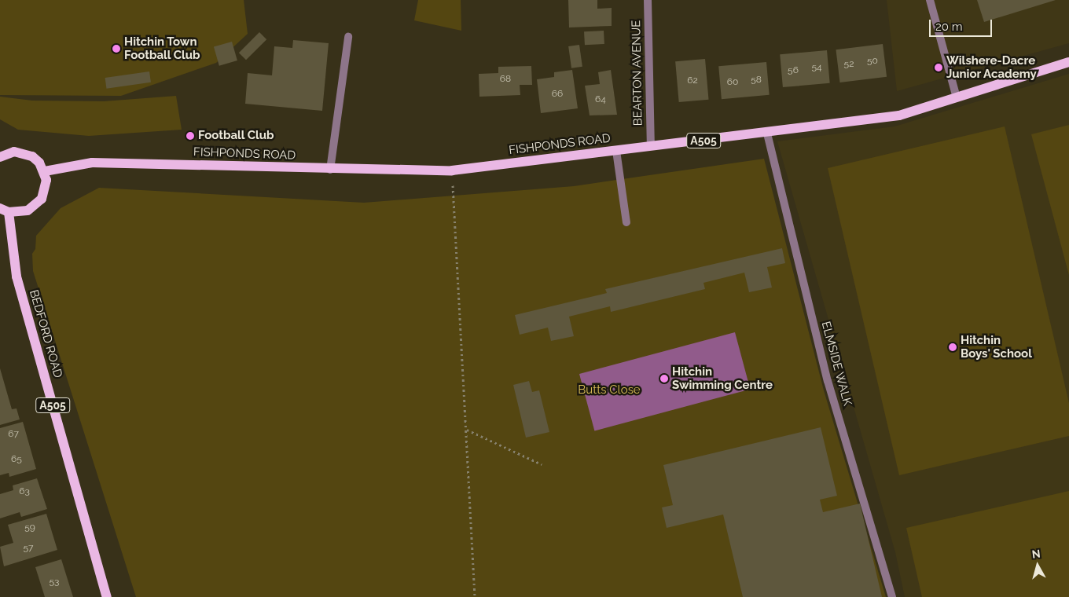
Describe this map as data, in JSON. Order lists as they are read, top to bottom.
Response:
{
  "streets": {
    "main road": ["A505", "FISHPONDS ROAD", "BEDFORD ROAD"],
    "street": ["BEARTON AVENUE", "ELMSIDE WALK"]
  },
  "crossings": [
    ["BEARTON AVENUE", "FISHPONDS ROAD"],
    ["FISHPONDS ROAD", "ELMSIDE WALK"]
  ],
  "parks": ["Butts Close"],
  "places": [
    "Hitchin Town Football Club",
    "Wilshere-Dacre Junior Academy",
    "Football Club",
    "Hitchin Boys' School",
    "Hitchin Swimming Centre"
  ],
  "house_numbers": [
    "50",
    "52",
    "54",
    "56",
    "68",
    "58",
    "62",
    "60",
    "66",
    "64",
    "67",
    "65",
    "63",
    "59",
    "57",
    "53"
  ],
  "scale_bar": "20 m",
  "north": "top"
}
